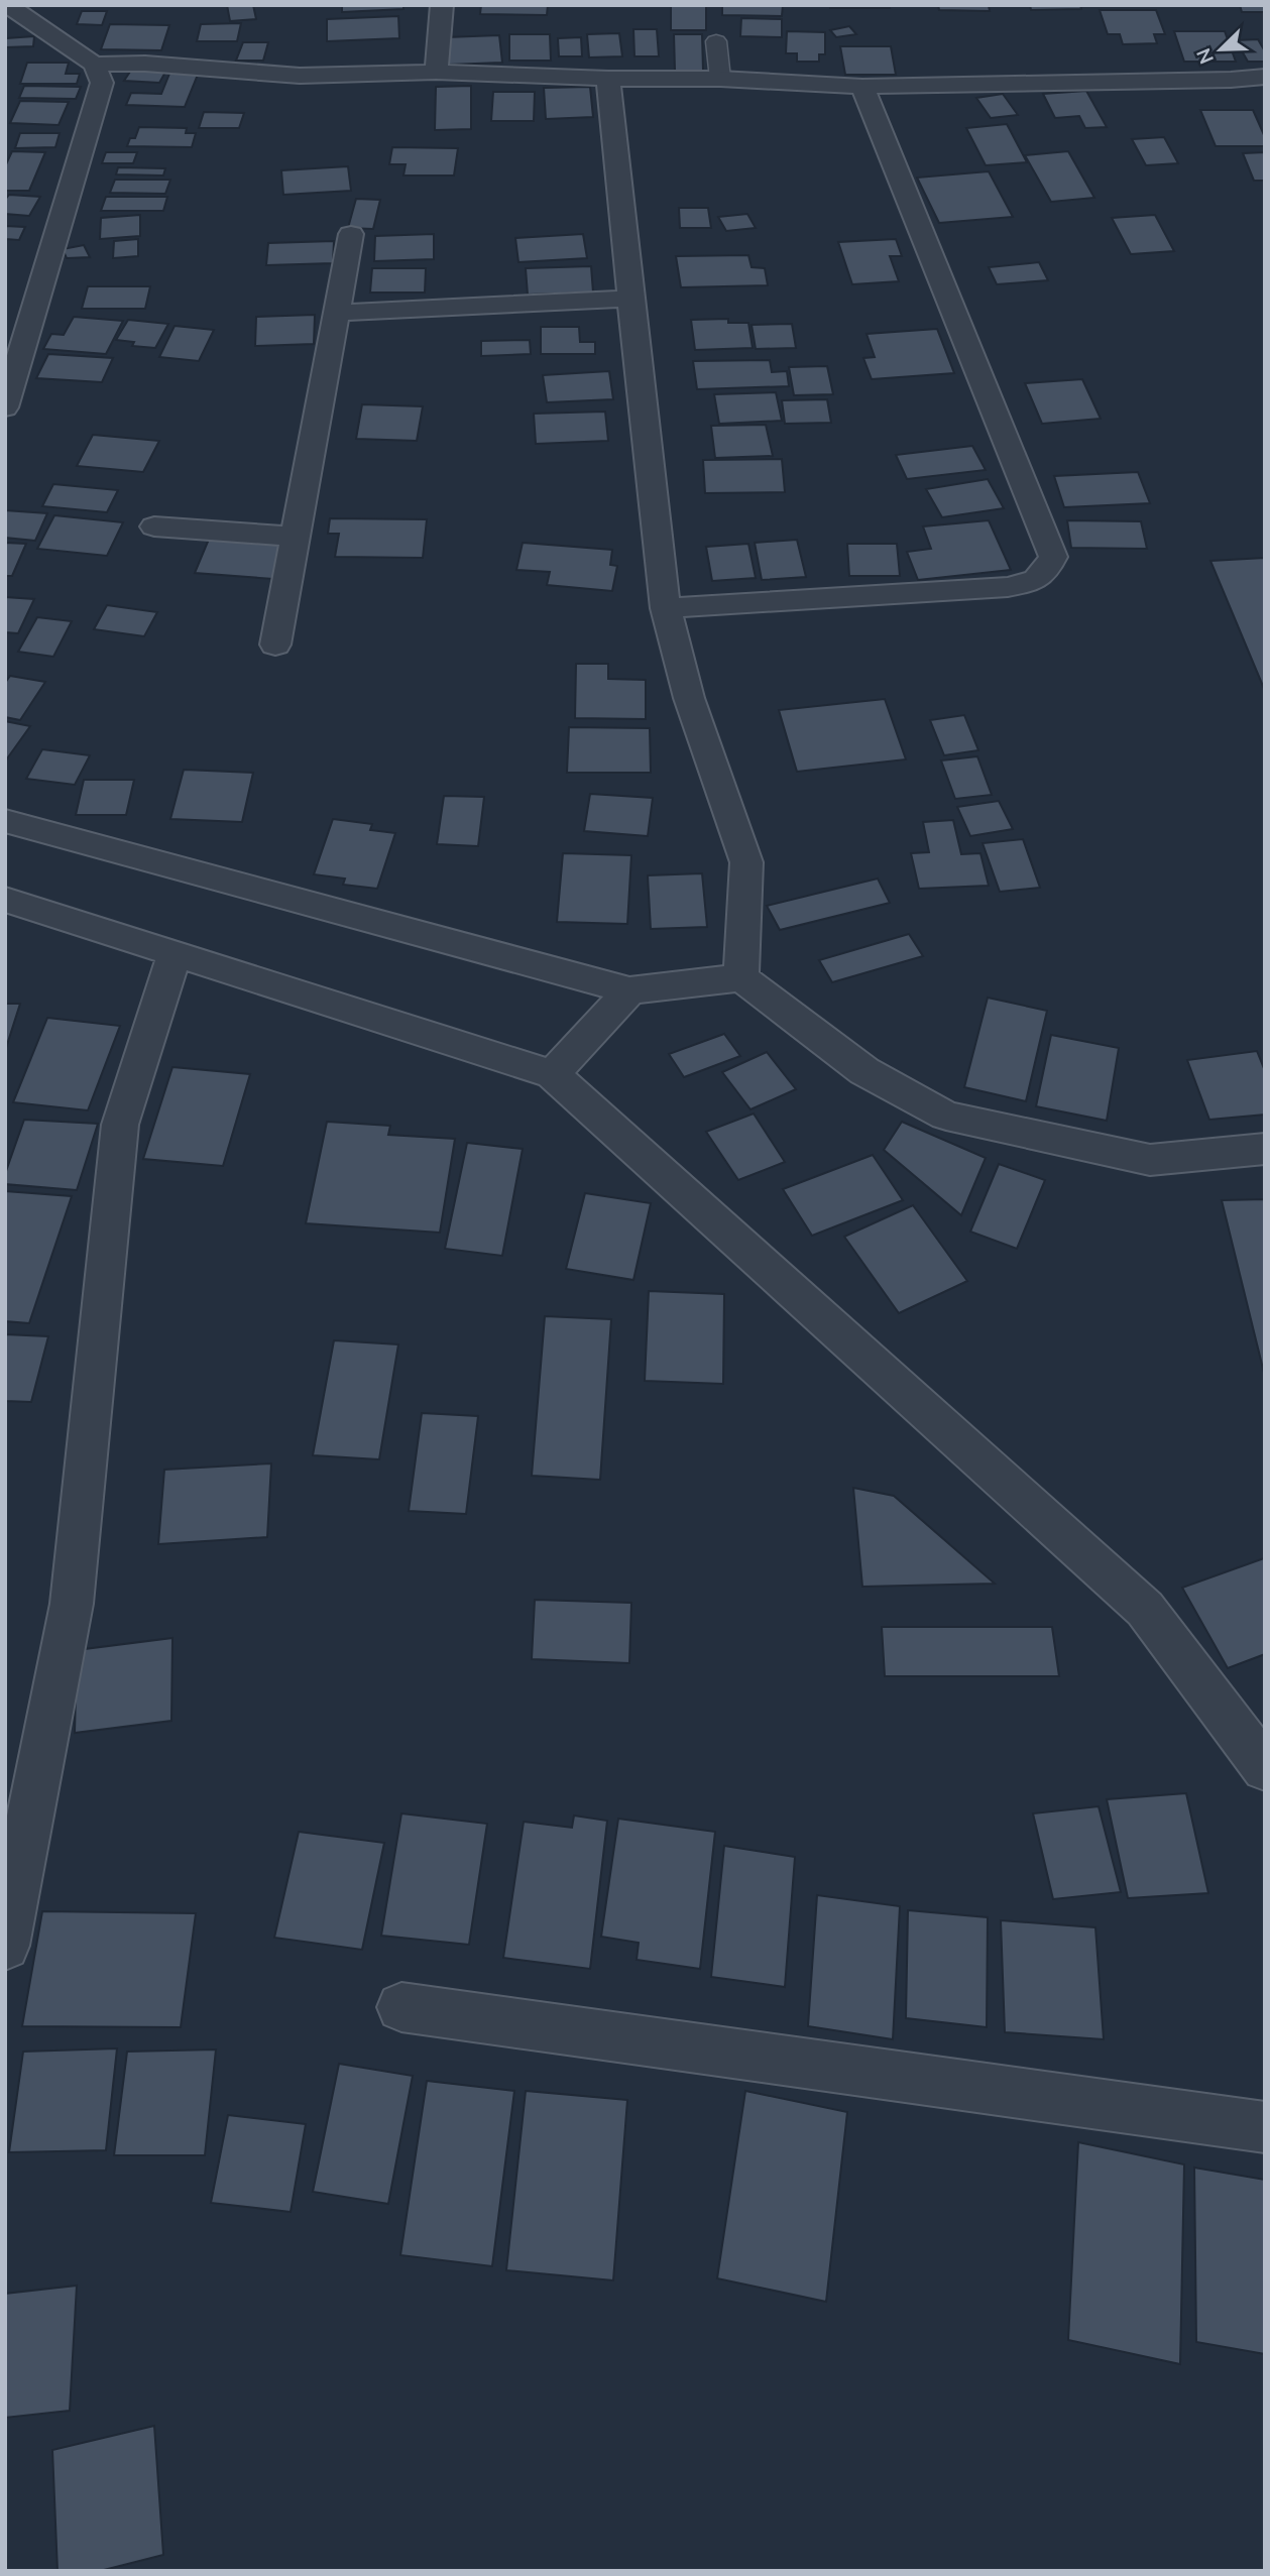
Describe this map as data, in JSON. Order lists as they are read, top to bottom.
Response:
{
  "north": "bottom left"
}
